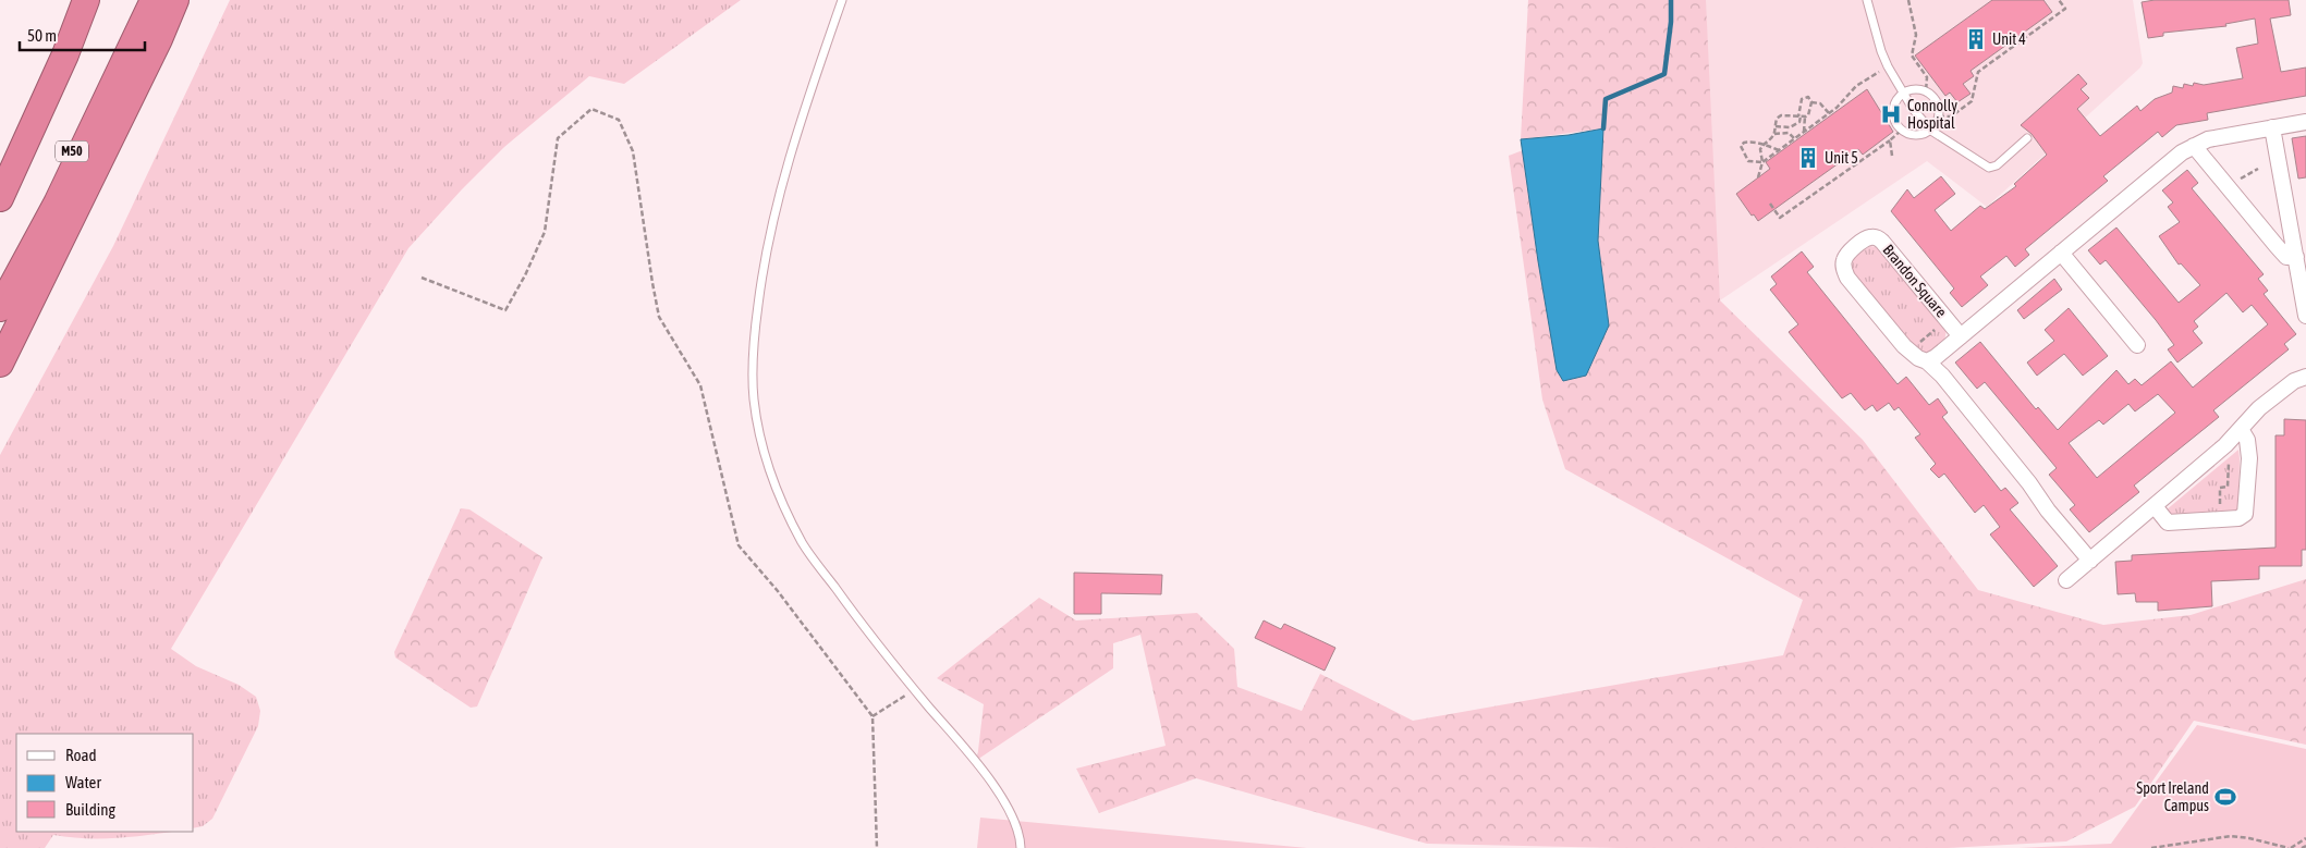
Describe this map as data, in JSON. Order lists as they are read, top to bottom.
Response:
{
  "streets": {
    "highway": ["M50"],
    "street": ["Brandon Square"]
  },
  "places": {
    "building": ["Unit 4", "Unit 5"],
    "hospital": ["Connolly Hospital"],
    "sports": ["Sport Ireland Campus"]
  },
  "legend": ["Road", "Water", "Building"],
  "scale_bar": "50 m"
}
